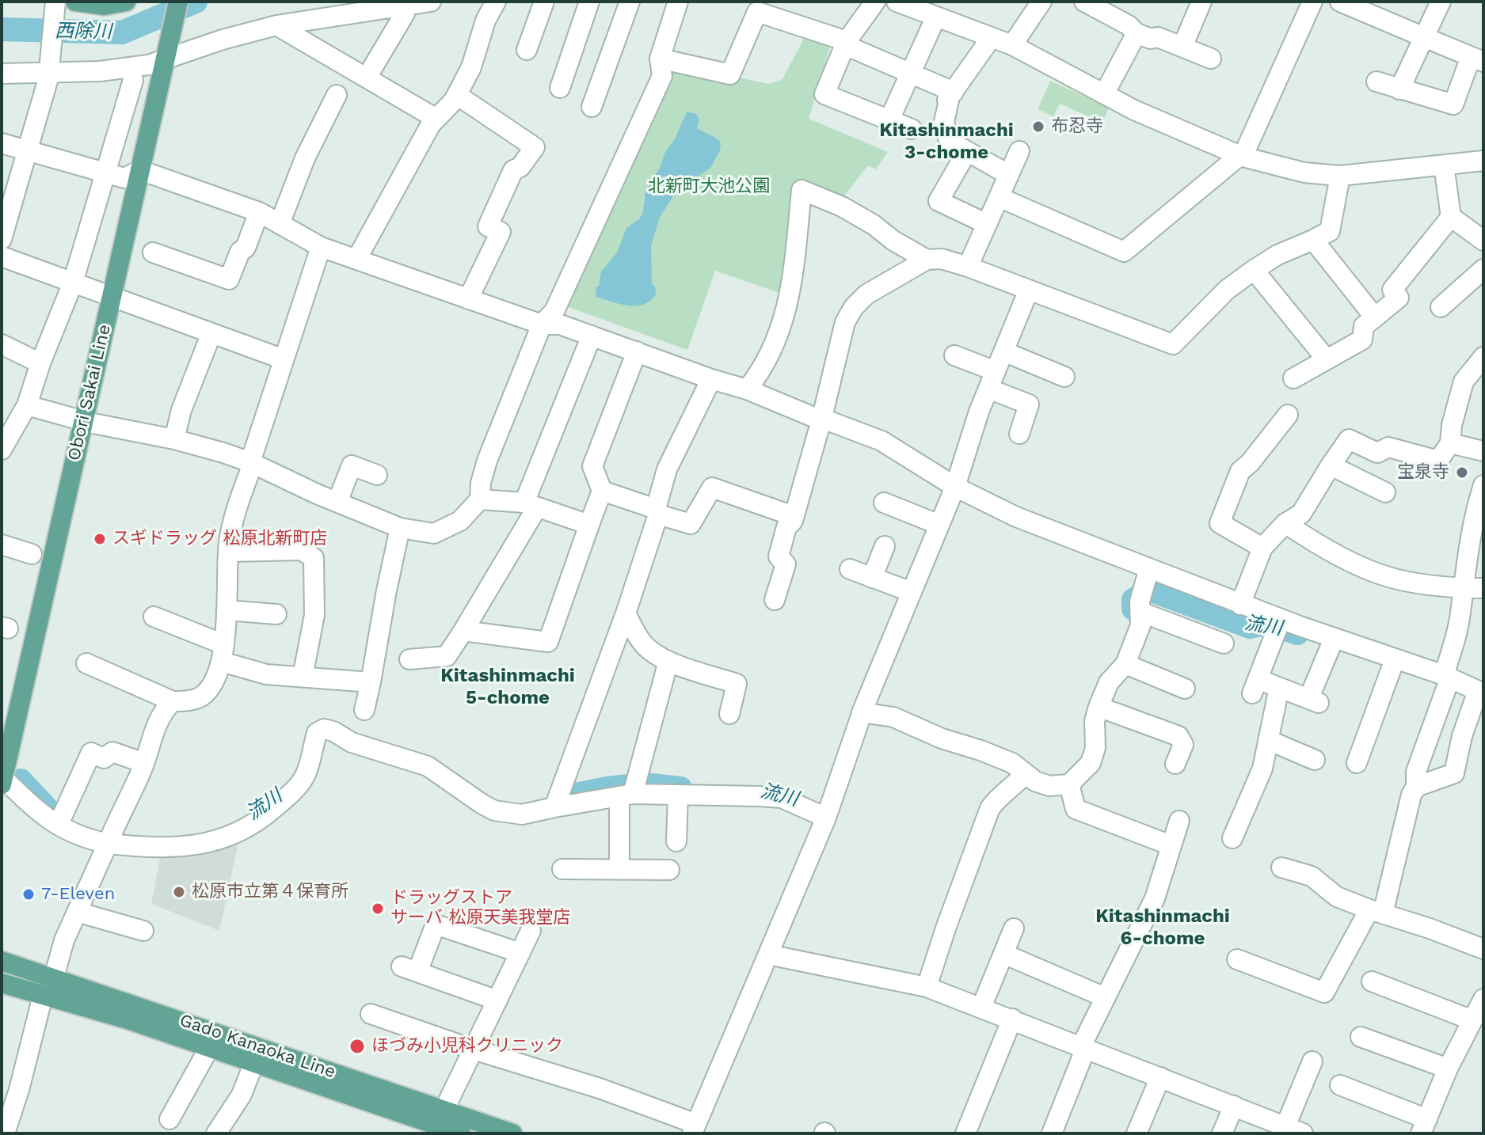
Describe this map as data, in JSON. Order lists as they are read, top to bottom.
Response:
{
  "streets": {
    "main road": ["Obori Sakai Line", "Gado Kanaoka Line"]
  },
  "districts": ["Kitashinmachi 3-chome", "Kitashinmachi 5-chome", "Kitashinmachi 6-chome"],
  "water": ["西除川", "流川"],
  "parks": ["北新町大池公園"],
  "places": [
    "布忍寺",
    "宝泉寺",
    "スギドラッグ 松原北新町店",
    "松原市立第４保育所",
    "7-Eleven",
    "ドラッグストア サーバ 松原天美我堂店",
    "ほづみ小児科クリニック"
  ]
}
